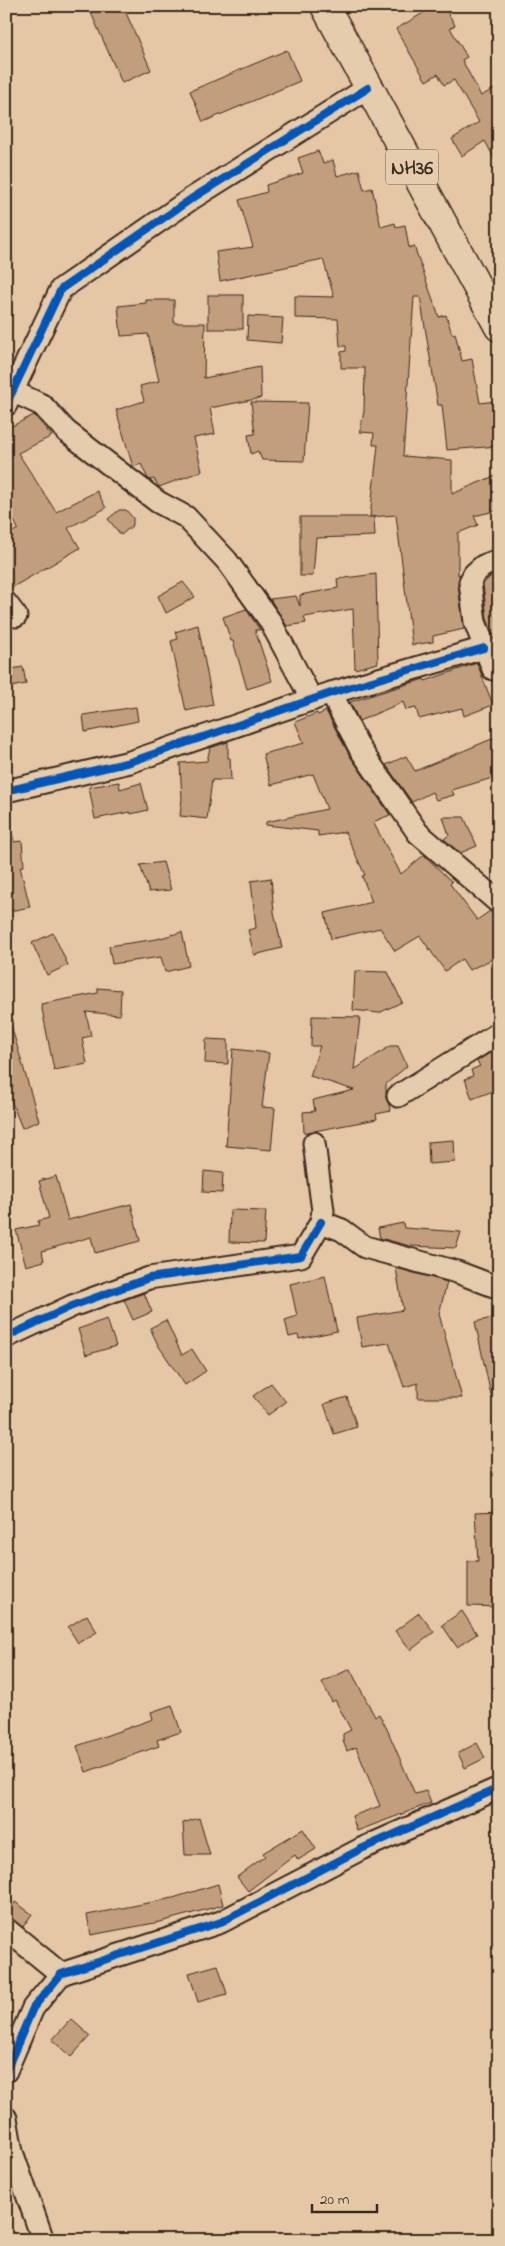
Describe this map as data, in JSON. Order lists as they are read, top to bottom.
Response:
{
  "streets": {
    "highway": ["NH36"]
  },
  "scale_bar": "20 m"
}
